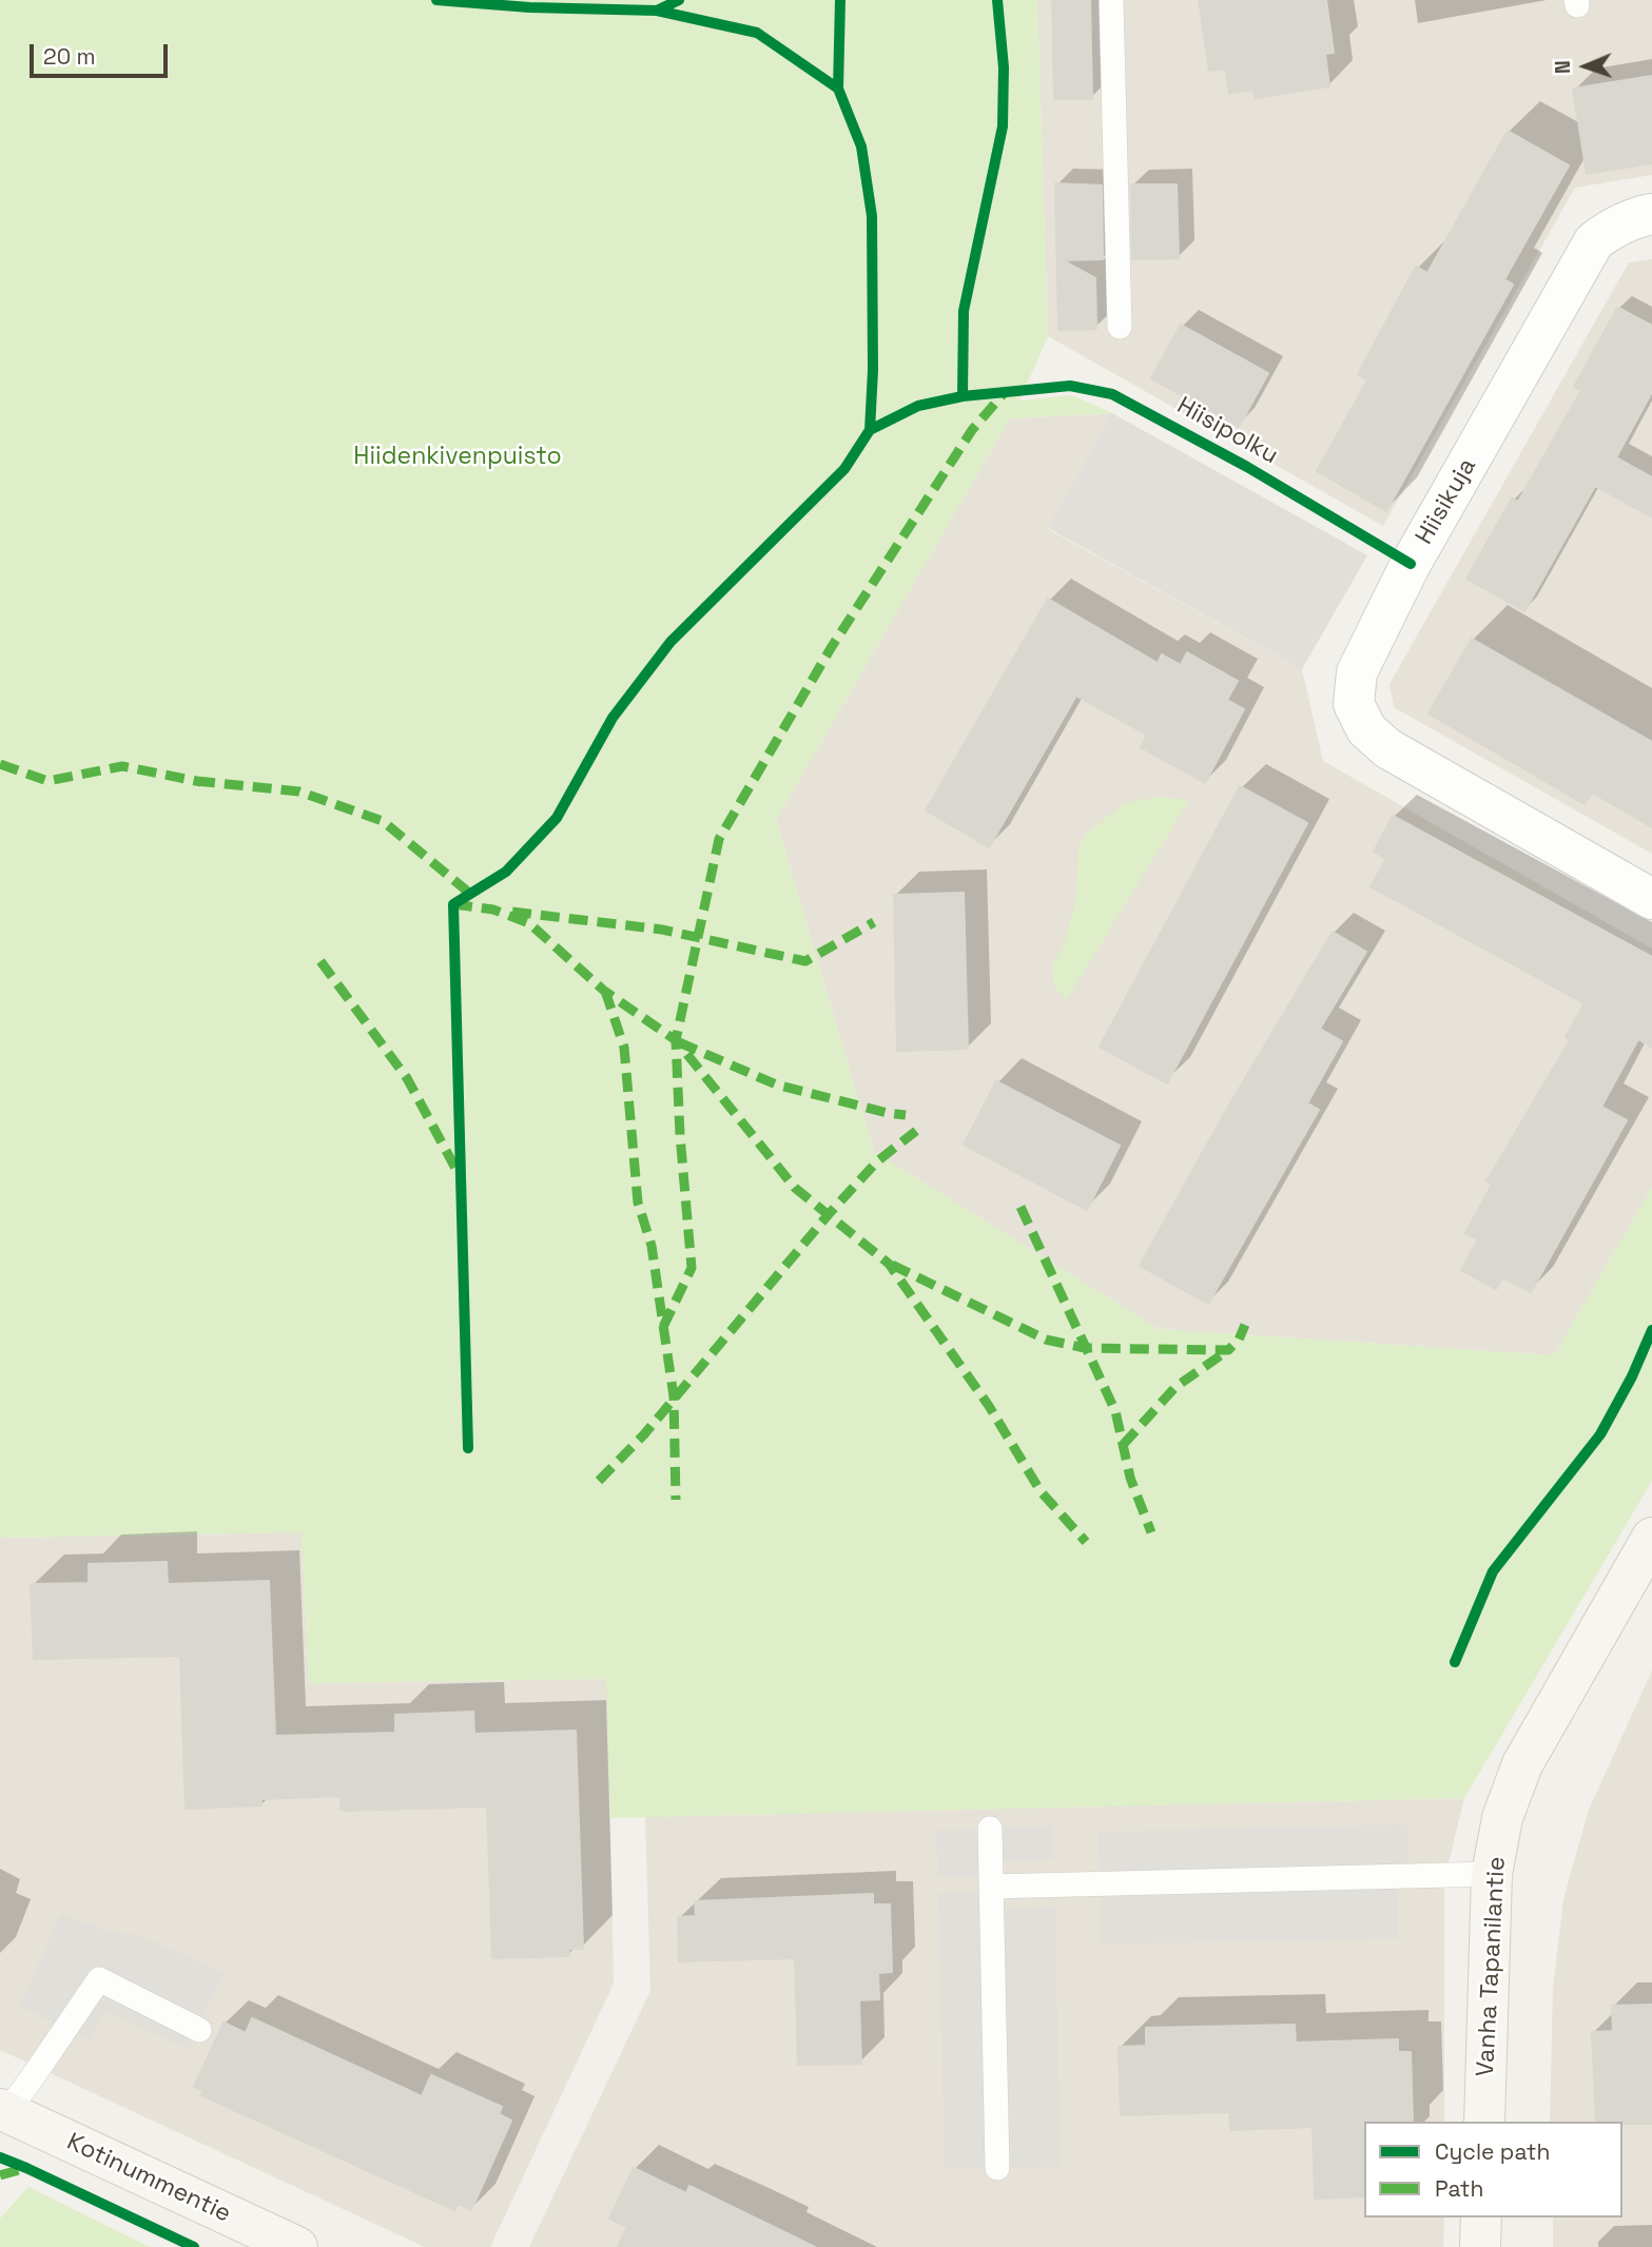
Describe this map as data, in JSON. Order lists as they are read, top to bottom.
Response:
{
  "streets": {
    "street": ["Hiisikuja", "Vanha Tapanilantie", "Kotinummentie"],
    "cycle path": ["Hiisipolku"]
  },
  "parks": ["Hiidenkivenpuisto"],
  "legend": ["Cycle path", "Path"],
  "scale_bar": "20 m",
  "north": "left"
}
